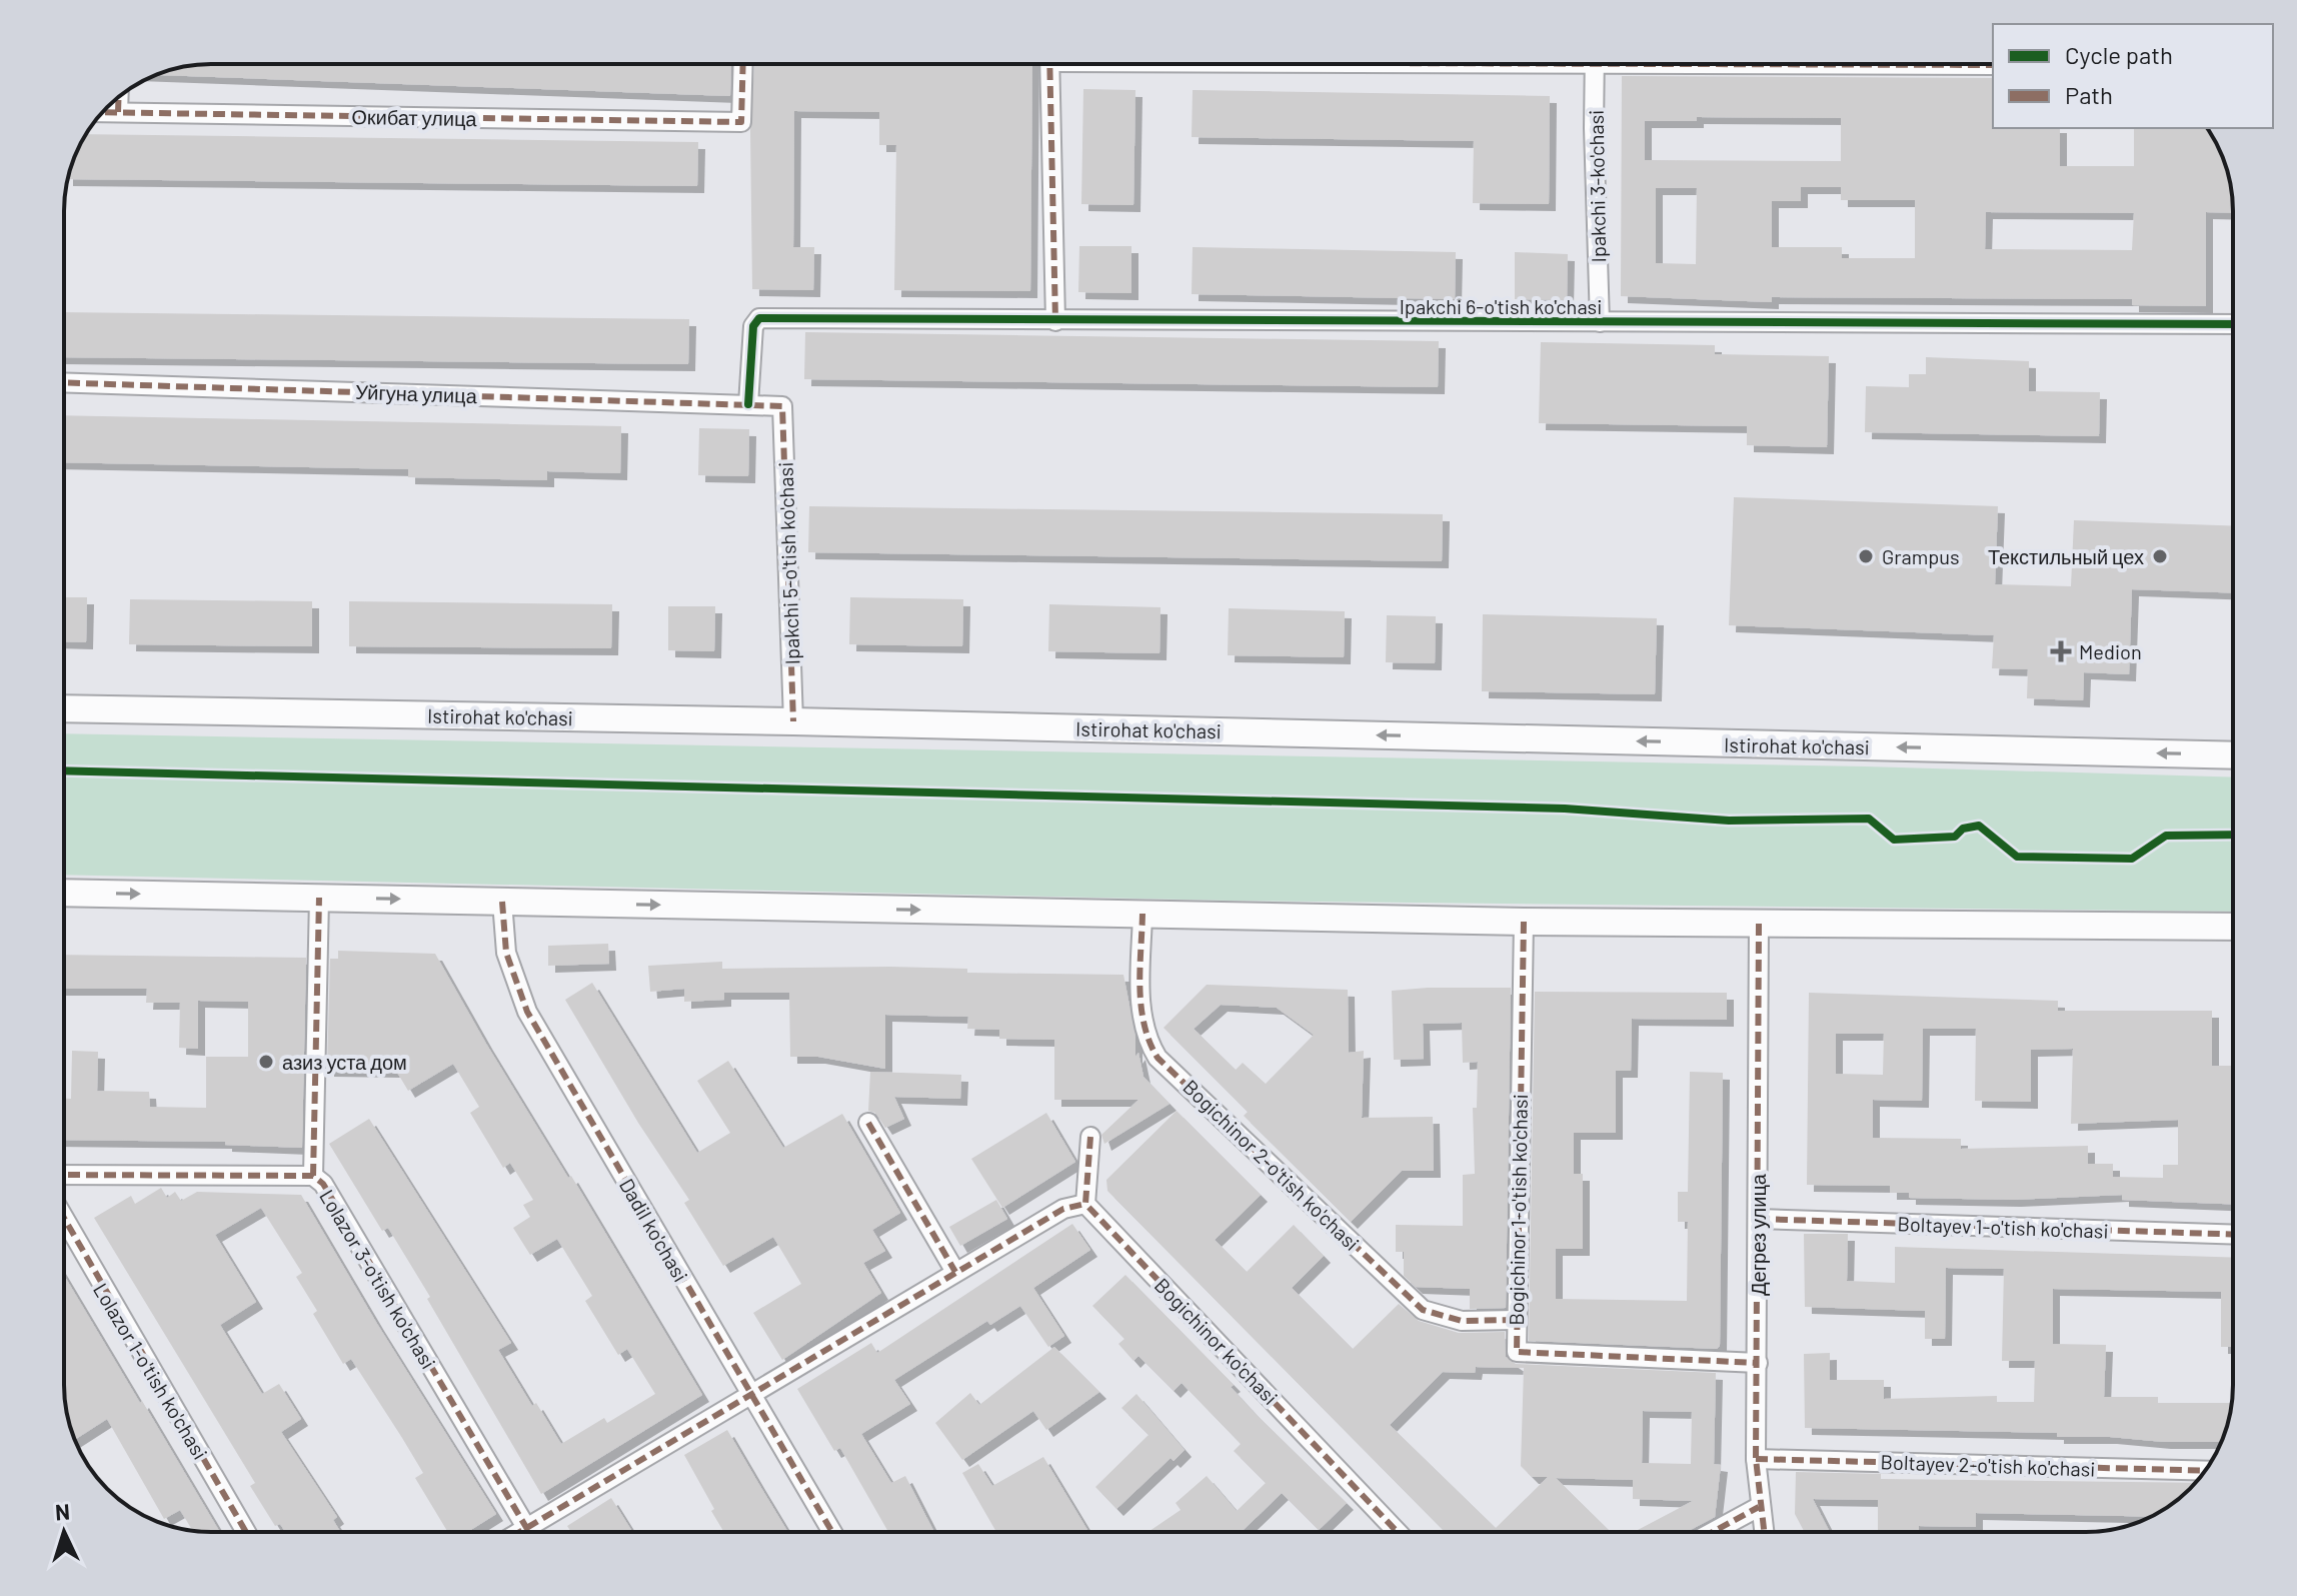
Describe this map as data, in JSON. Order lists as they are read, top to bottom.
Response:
{
  "streets": {
    "main road": ["Istirohat ko'chasi"],
    "street": [
      "Окибат улица",
      "Ipakchi 3-ko'chasi",
      "Ipakchi 6-o'tish ko'chasi",
      "Уйгуна улица",
      "Ipakchi 5-o'tish ko'chasi",
      "Bogichinor 2-o'tish ko'chasi",
      "Bogichinor 1-o'tish ko'chasi",
      "Boltayev 1-o'tish ko'chasi",
      "Dadil ko'chasi",
      "Дегрез улица",
      "Lolazor 3-o'tish ko'chasi",
      "Bogichinor ko'chasi",
      "Lolazor 1-o'tish ko'chasi",
      "Boltayev 2-o'tish ko'chasi"
    ]
  },
  "crossings": [
    ["Ipakchi 3-ko'chasi", "Ipakchi 6-o'tish ko'chasi"],
    ["Ipakchi 6-o'tish ko'chasi", "Уйгуна улица"],
    ["Уйгуна улица", "Ipakchi 5-o'tish ko'chasi"],
    ["Ipakchi 5-o'tish ko'chasi", "Istirohat ko'chasi"],
    ["Bogichinor 2-o'tish ko'chasi", "Bogichinor 1-o'tish ko'chasi"],
    ["Bogichinor 1-o'tish ko'chasi", "Дегрез улица"],
    ["Boltayev 1-o'tish ko'chasi", "Дегрез улица"],
    ["Дегрез улица", "Boltayev 2-o'tish ko'chasi"]
  ],
  "places": {
    "other": ["Grampus", "Текстильный цех", "азиз уста дом"],
    "health": ["Medion"]
  },
  "legend": ["Cycle path", "Path"],
  "north": "top"
}
